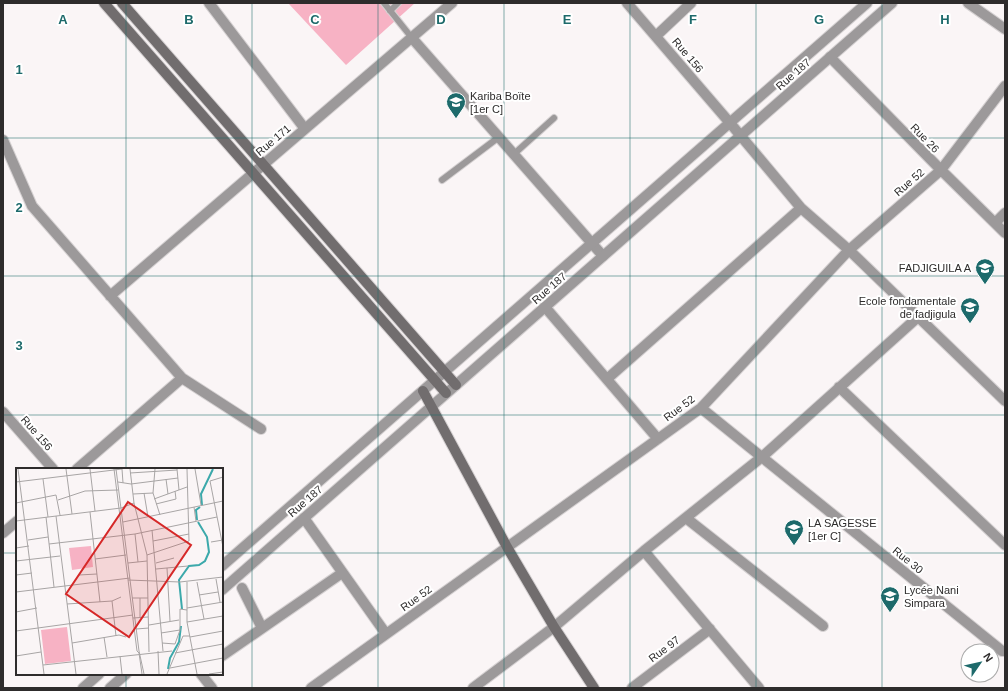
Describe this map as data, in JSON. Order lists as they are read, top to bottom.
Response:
{
  "streets": {
    "street": [
      "Rue 156",
      "Rue 187",
      "Rue 26",
      "Rue 171",
      "Rue 52",
      "Rue 30",
      "Rue 97"
    ]
  },
  "crossings": [
    ["Rue 156", "Rue 187"],
    ["Rue 156", "Rue 52"],
    ["Rue 187", "Rue 26"],
    ["Rue 26", "Rue 52"],
    ["Rue 52", "Rue 30"]
  ],
  "places": {
    "school or university": [
      "Kariba Boïte [1er C]",
      "FADJIGUILA A",
      "Ecole fondamentale de fadjigula",
      "LA SAGESSE [1er C]",
      "Lycée Nani Simpara"
    ]
  },
  "north": "top right",
  "grid": {
    "columns": [
      "A",
      "B",
      "C",
      "D",
      "E",
      "F",
      "G",
      "H"
    ],
    "rows": ["1", "2", "3"]
  }
}
